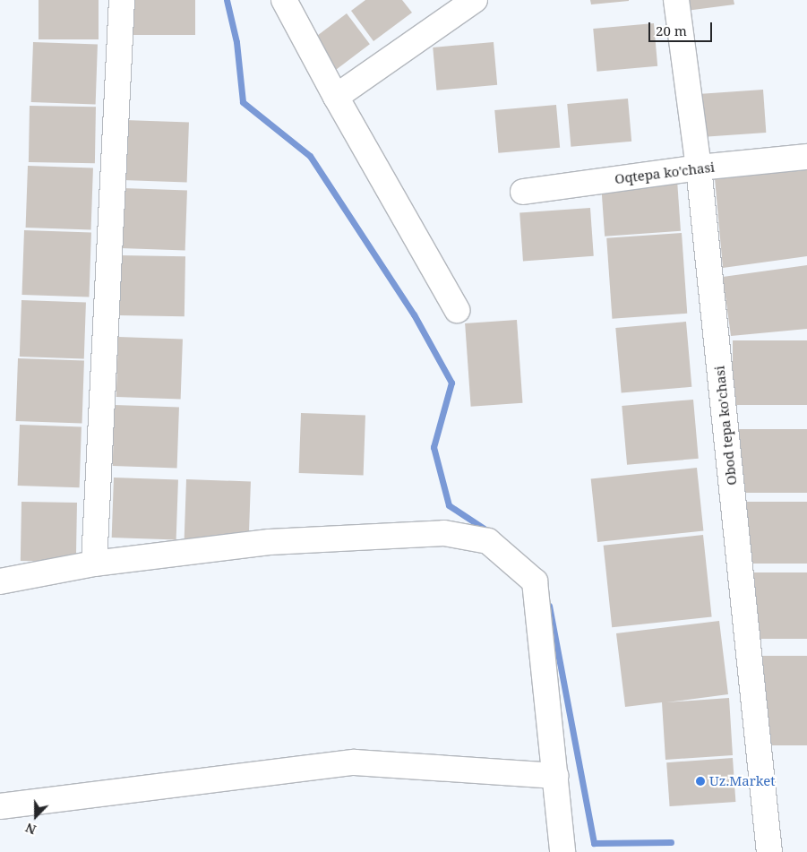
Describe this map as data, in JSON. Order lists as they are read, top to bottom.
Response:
{
  "streets": {
    "street": ["Oqtepa ko'chasi", "Obod tepa ko'chasi"]
  },
  "crossings": [
    ["Oqtepa ko'chasi", "Obod tepa ko'chasi"]
  ],
  "places": ["Uz.Market"],
  "scale_bar": "20 m",
  "north": "bottom"
}
